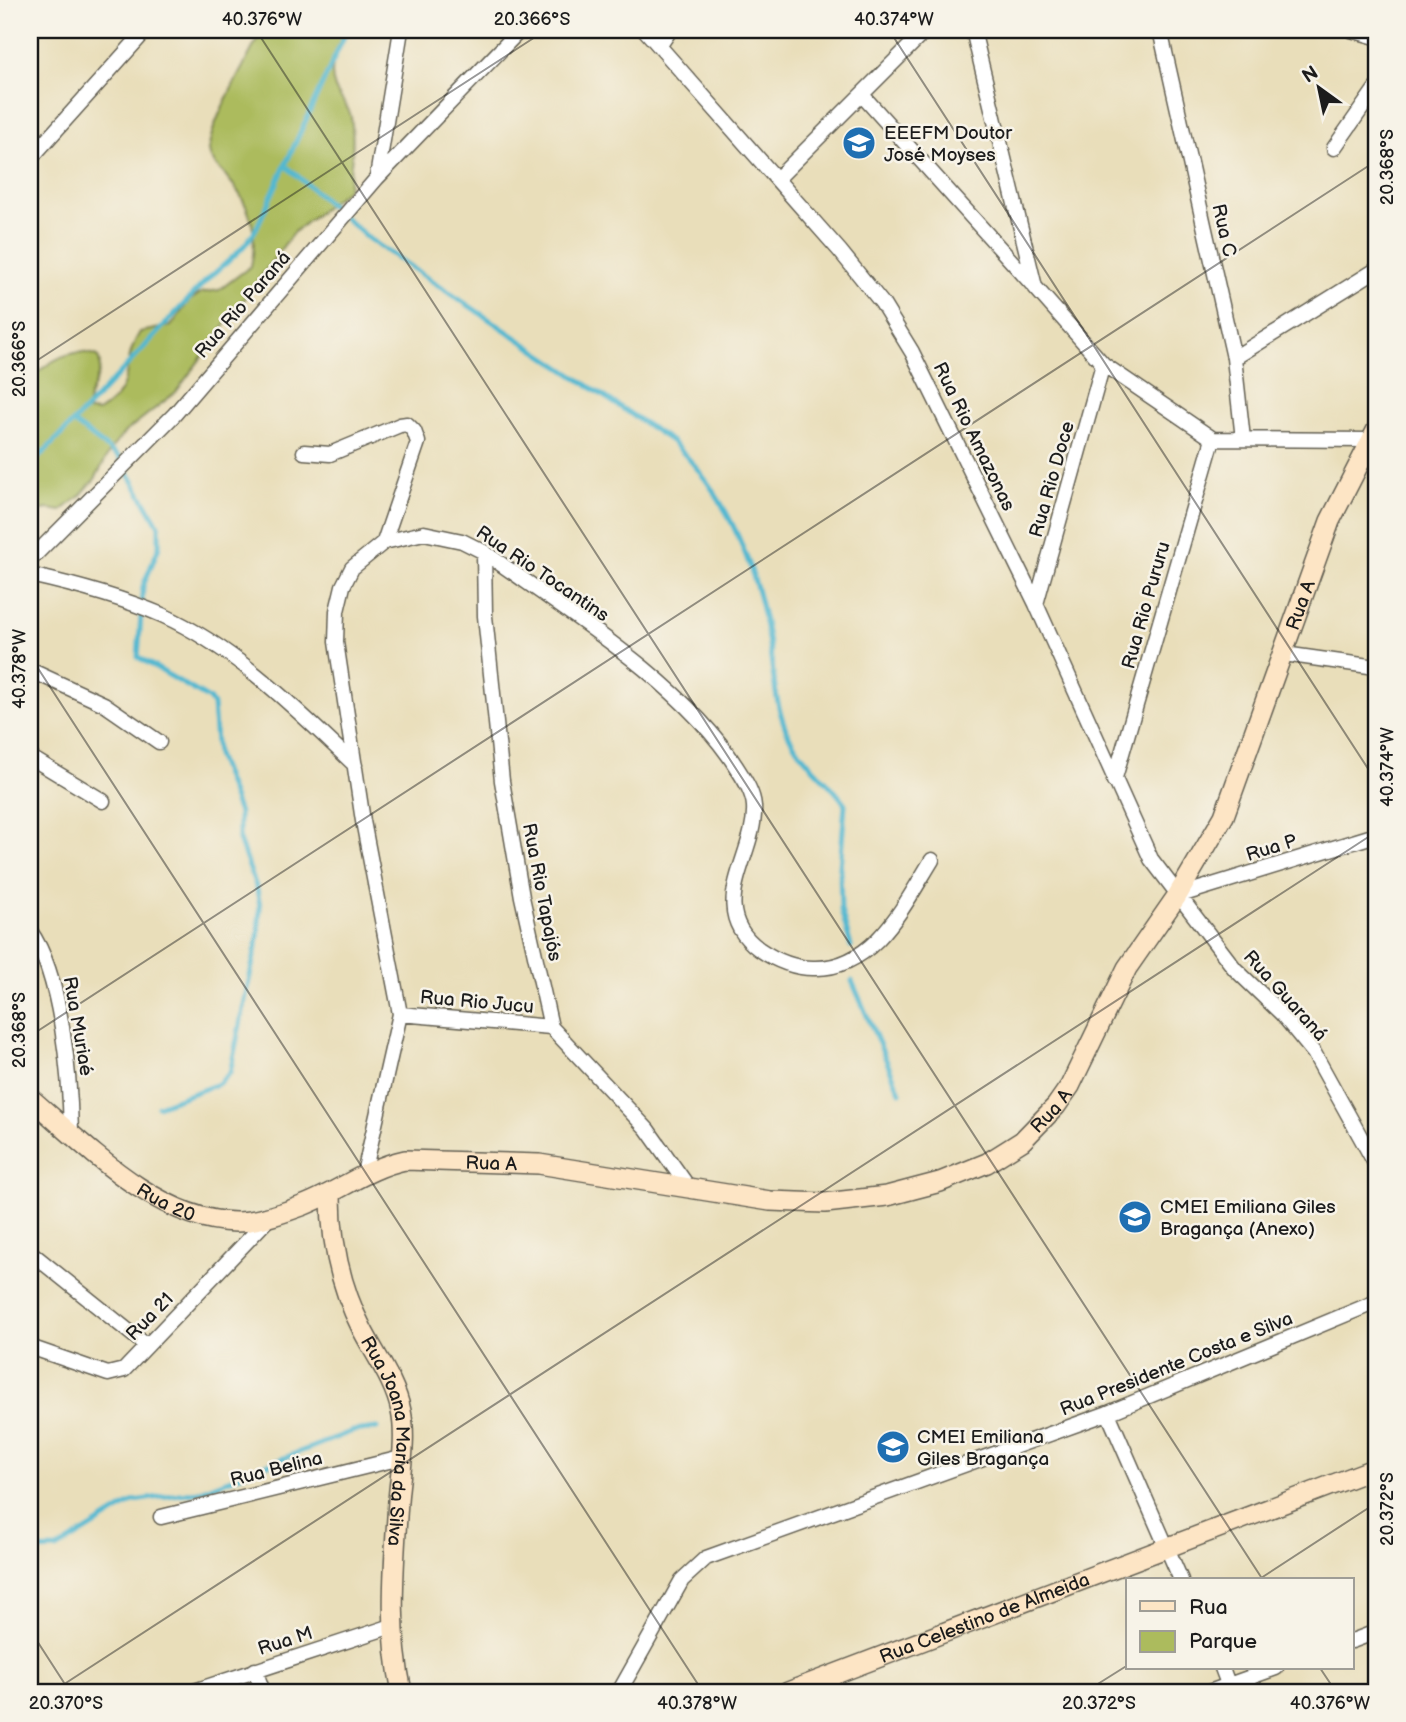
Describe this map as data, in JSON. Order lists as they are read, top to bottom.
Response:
{
  "streets": {
    "street": [
      "Rua C",
      "Rua Rio Paraná",
      "Rua Rio Amazonas",
      "Rua Rio Doce",
      "Rua Rio Tocantins",
      "Rua Rio Pururu",
      "Rua A",
      "Rua P",
      "Rua Rio Tapajós",
      "Rua Guaraná",
      "Rua Rio Jucu",
      "Rua Muriaé",
      "Rua 20",
      "Rua 21",
      "Rua Presidente Costa e Silva",
      "Rua Joana Maria da Silva",
      "Rua Belina",
      "Rua Celestino de Almeida",
      "Rua M"
    ]
  },
  "crossings": [
    ["Rua Rio Amazonas", "Rua Rio Doce"],
    ["Rua Rio Amazonas", "Rua Rio Pururu"],
    ["Rua Rio Amazonas", "Rua A"],
    ["Rua Rio Amazonas", "Rua P"],
    ["Rua Rio Amazonas", "Rua Guaraná"],
    ["Rua Rio Tocantins", "Rua A"],
    ["Rua Rio Tocantins", "Rua Rio Tapajós"],
    ["Rua Rio Tocantins", "Rua Rio Jucu"],
    ["Rua A", "Rua P"],
    ["Rua A", "Rua Guaraná"],
    ["Rua A", "Rua 20"],
    ["Rua A", "Rua Joana Maria da Silva"],
    ["Rua P", "Rua Guaraná"],
    ["Rua Rio Tapajós", "Rua Rio Jucu"],
    ["Rua Muriaé", "Rua 20"],
    ["Rua 20", "Rua 21"],
    ["Rua 20", "Rua Joana Maria da Silva"],
    ["Rua Joana Maria da Silva", "Rua Belina"],
    ["Rua Joana Maria da Silva", "Rua M"]
  ],
  "places": {
    "school or university": ["EEEFM Doutor José Moyses", "CMEI Emiliana Giles Bragança (Anexo)", "CMEI Emiliana Giles Bragança"]
  },
  "legend": ["Rua", "Parque"],
  "north": "top left",
  "coordinates": [
    "40.376°W",
    "20.366°S",
    "40.374°W",
    "20.368°S",
    "40.378°W",
    "20.372°S",
    "20.370°S"
  ]
}
